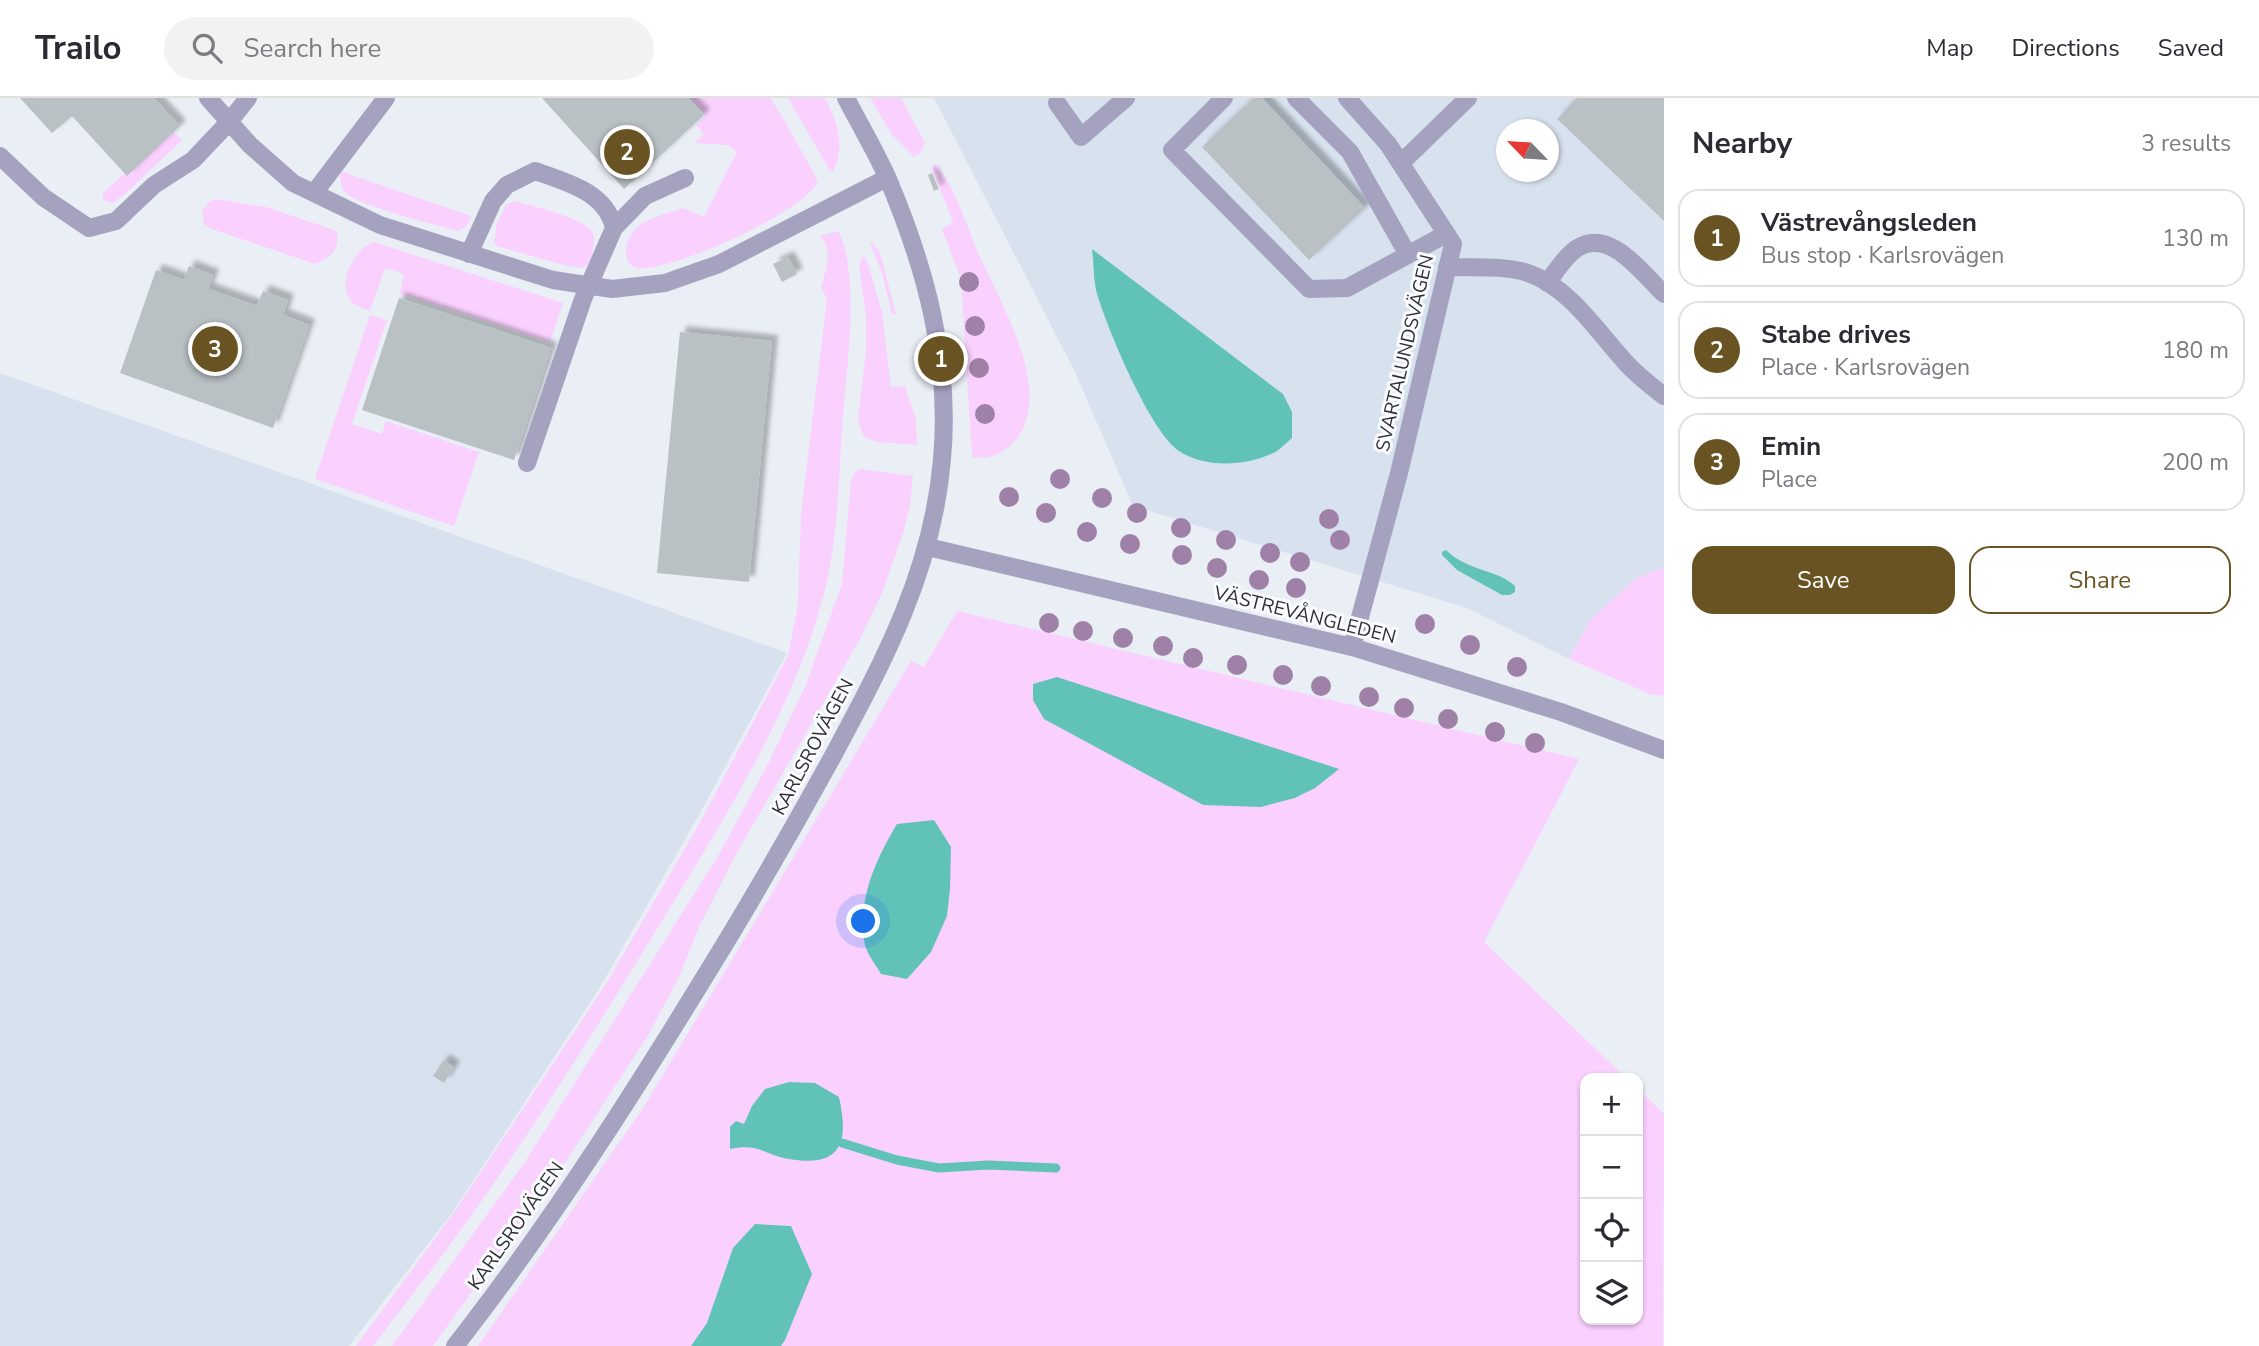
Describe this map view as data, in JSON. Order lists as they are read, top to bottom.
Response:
{
  "streets": {
    "street": ["SVARTALUNDSVÄGEN", "VÄSTREVÅNGLEDEN", "KARLSROVÄGEN"]
  },
  "crossings": [
    ["SVARTALUNDSVÄGEN", "VÄSTREVÅNGLEDEN"],
    ["VÄSTREVÅNGLEDEN", "KARLSROVÄGEN"]
  ],
  "north": "top left",
  "page": {
    "header": "Trailo",
    "search": "Search here",
    "nav": ["Map", "Directions", "Saved"],
    "heading": ["Nearby", "3 results"],
    "pins": ["2", "3", "1"],
    "list": [
      {
        "mark": "1",
        "name": "Västrevångsleden",
        "note": "Bus stop · Karlsrovägen",
        "value": "130 m"
      },
      {
        "mark": "2",
        "name": "Stabe drives",
        "note": "Place · Karlsrovägen",
        "value": "180 m"
      },
      {
        "mark": "3",
        "name": "Emin",
        "note": "Place",
        "value": "200 m"
      }
    ],
    "buttons": ["Save", "Share"],
    "map_buttons": ["+", "−"]
  }
}
